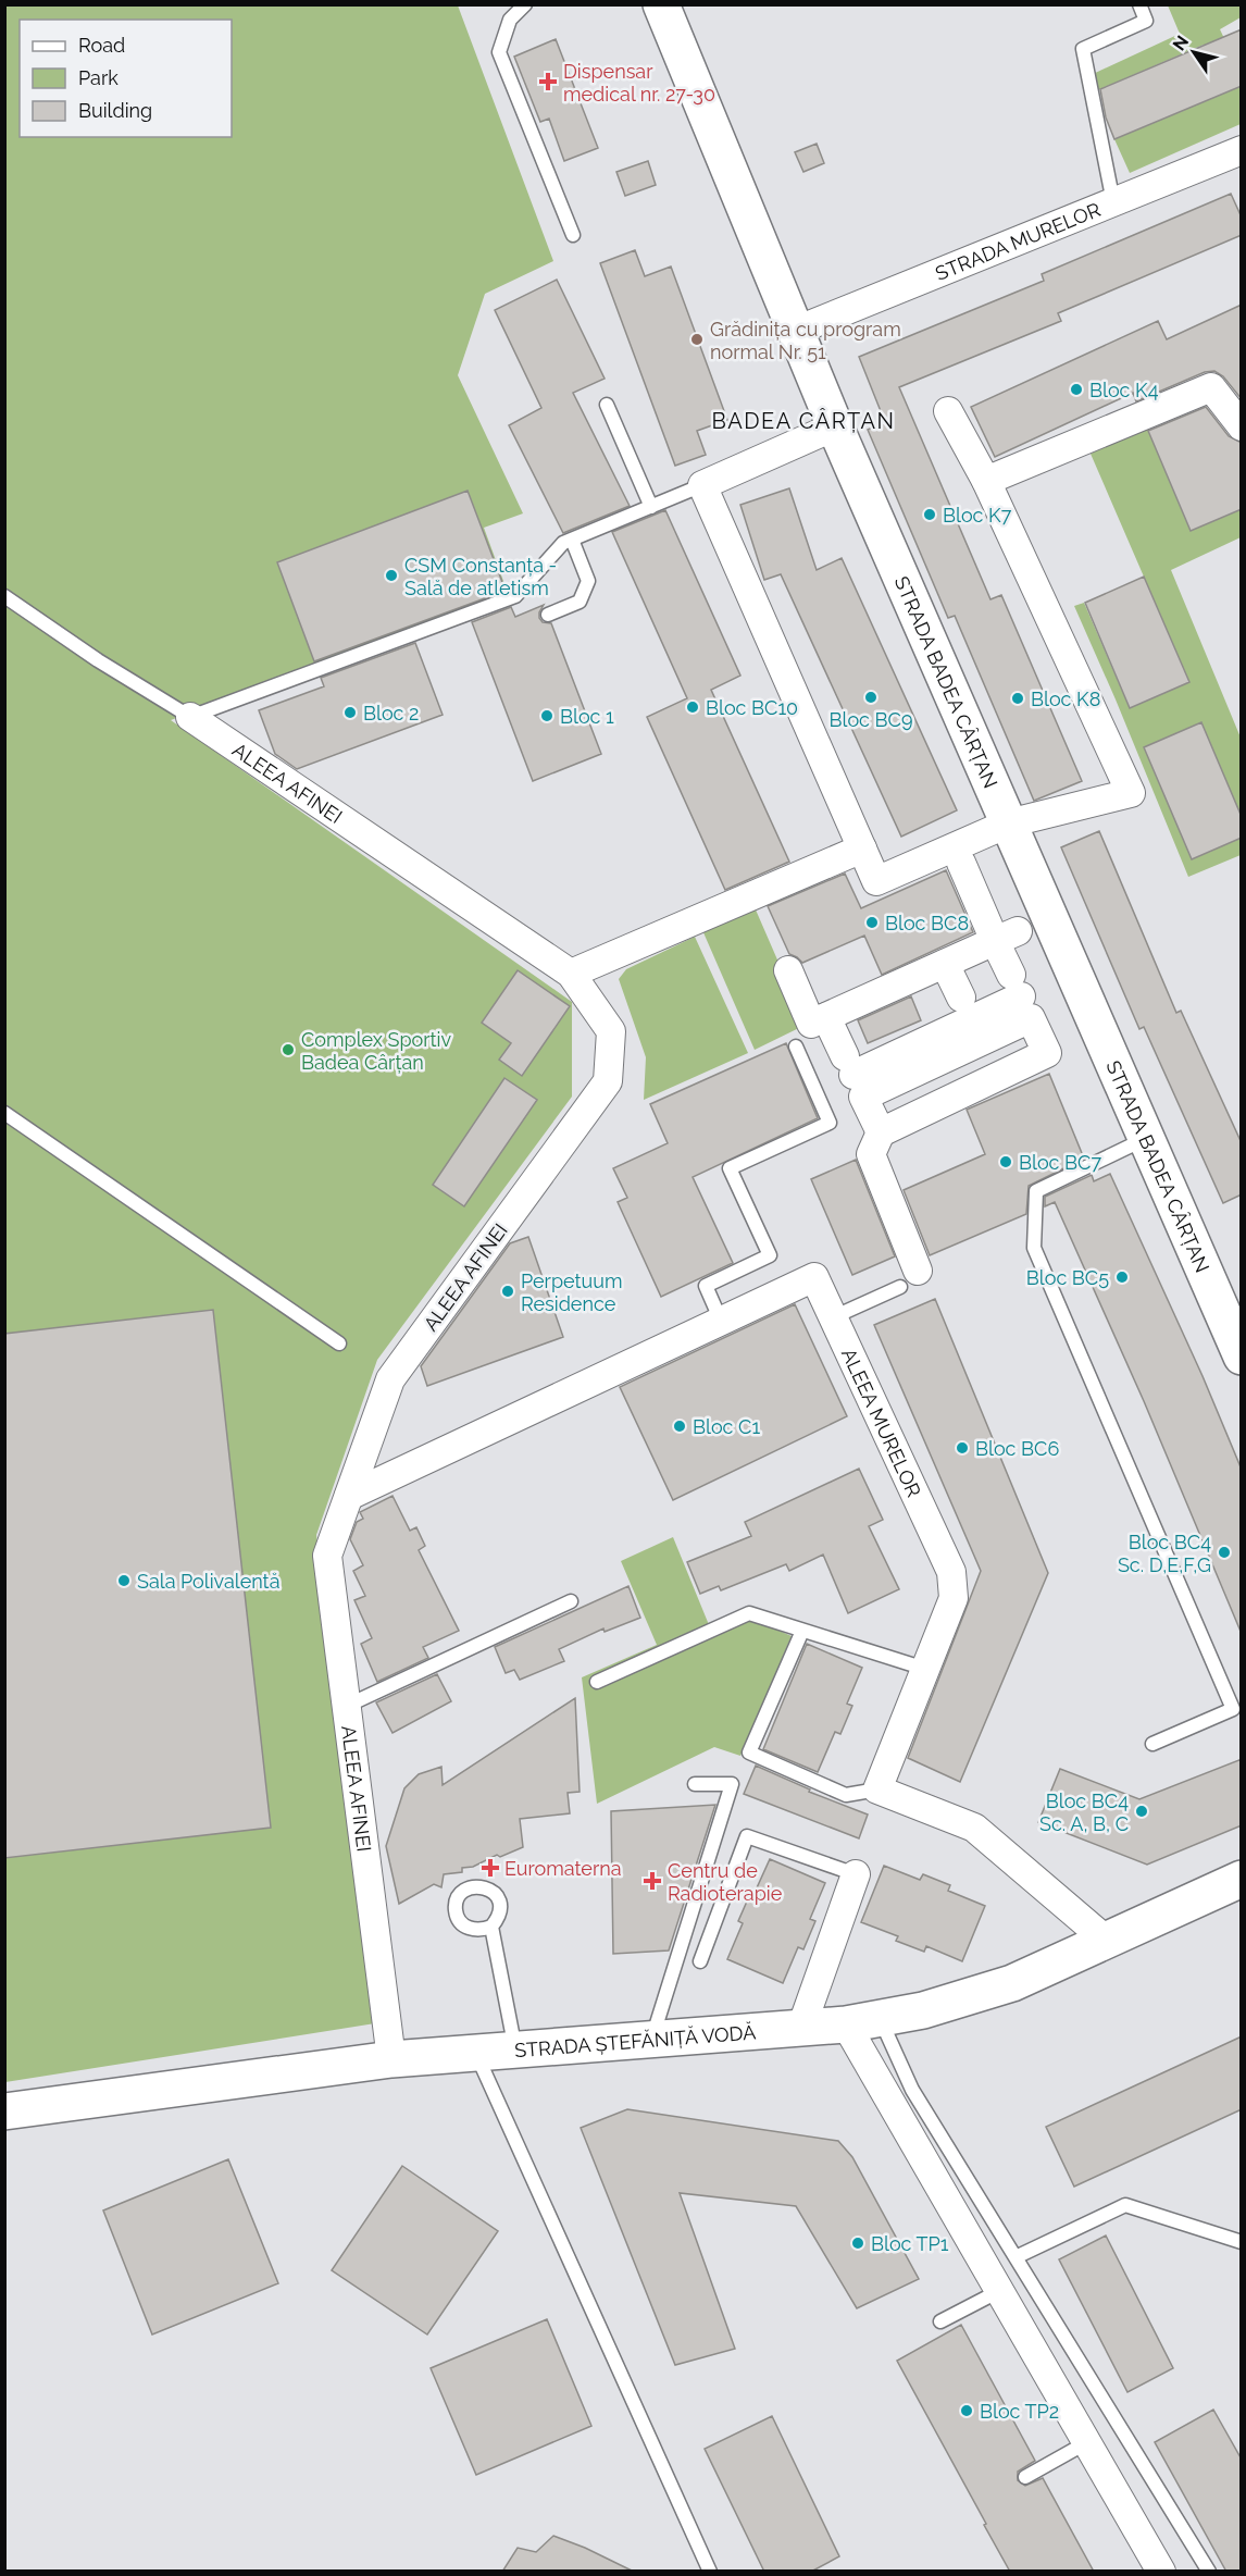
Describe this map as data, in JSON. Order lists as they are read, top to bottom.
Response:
{
  "streets": {
    "street": [
      "STRADA MURELOR",
      "STRADA BADEA CÂRȚAN",
      "ALEEA AFINEI",
      "ALEEA MURELOR",
      "STRADA ȘTEFĂNIȚĂ VODĂ"
    ]
  },
  "crossings": [
    ["STRADA MURELOR", "STRADA BADEA CÂRȚAN"],
    ["ALEEA AFINEI", "ALEEA MURELOR"],
    ["ALEEA AFINEI", "STRADA ȘTEFĂNIȚĂ VODĂ"]
  ],
  "districts": ["BADEA CÂRȚAN"],
  "places": {
    "health": ["Dispensar medical nr. 27-30", "Euromaterna", "Centru de Radioterapie"],
    "other": [
      "Grădinița cu program normal Nr. 51",
      "Bloc K4",
      "Bloc K7",
      "CSM Constanța - Sală de atletism",
      "Bloc BC9",
      "Bloc K8",
      "Bloc BC10",
      "Bloc 2",
      "Bloc 1",
      "Bloc BC8",
      "Complex Sportiv Badea Cârțan",
      "Bloc BC7",
      "Bloc BC5",
      "Perpetuum Residence",
      "Bloc C1",
      "Bloc BC6",
      "Bloc BC4 Sc. D,E,F,G",
      "Sala Polivalentă",
      "Bloc BC4 Sc. A, B, C",
      "Bloc TP1",
      "Bloc TP2"
    ]
  },
  "legend": ["Road", "Park", "Building"],
  "north": "top left"
}
